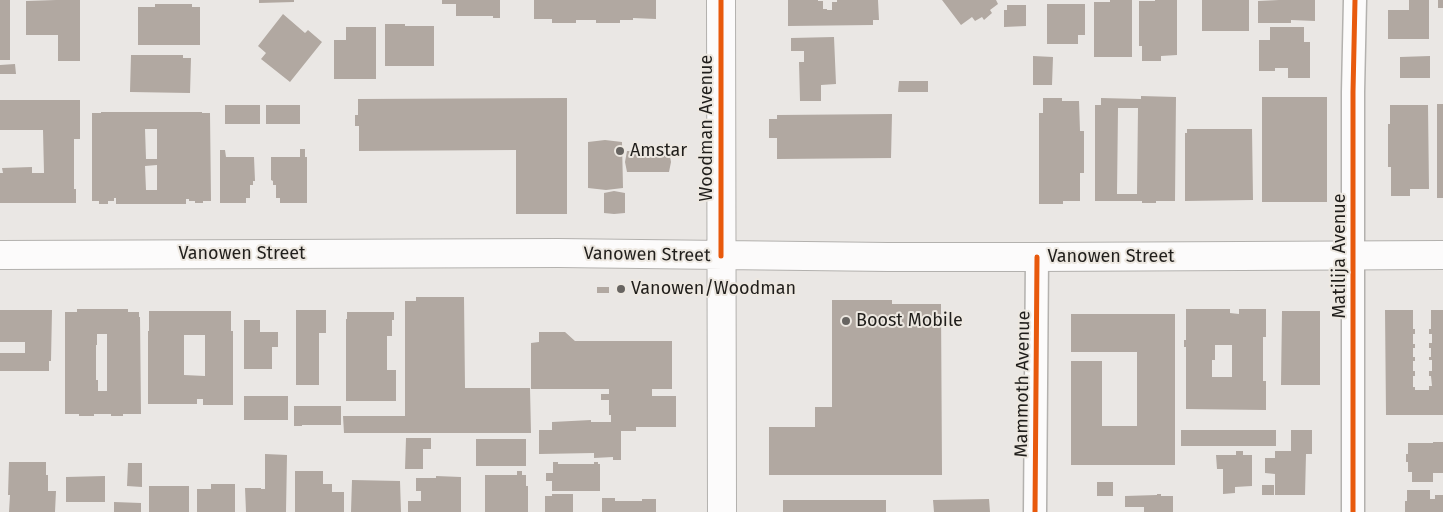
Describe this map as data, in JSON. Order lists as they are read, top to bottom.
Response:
{
  "streets": {
    "main road": ["Woodman Avenue", "Vanowen Street"],
    "street": ["Matilija Avenue", "Mammoth Avenue"]
  },
  "crossings": [
    ["Woodman Avenue", "Vanowen Street"],
    ["Vanowen Street", "Matilija Avenue"],
    ["Vanowen Street", "Mammoth Avenue"]
  ],
  "places": ["Amstar", "Vanowen/Woodman", "Boost Mobile"]
}
